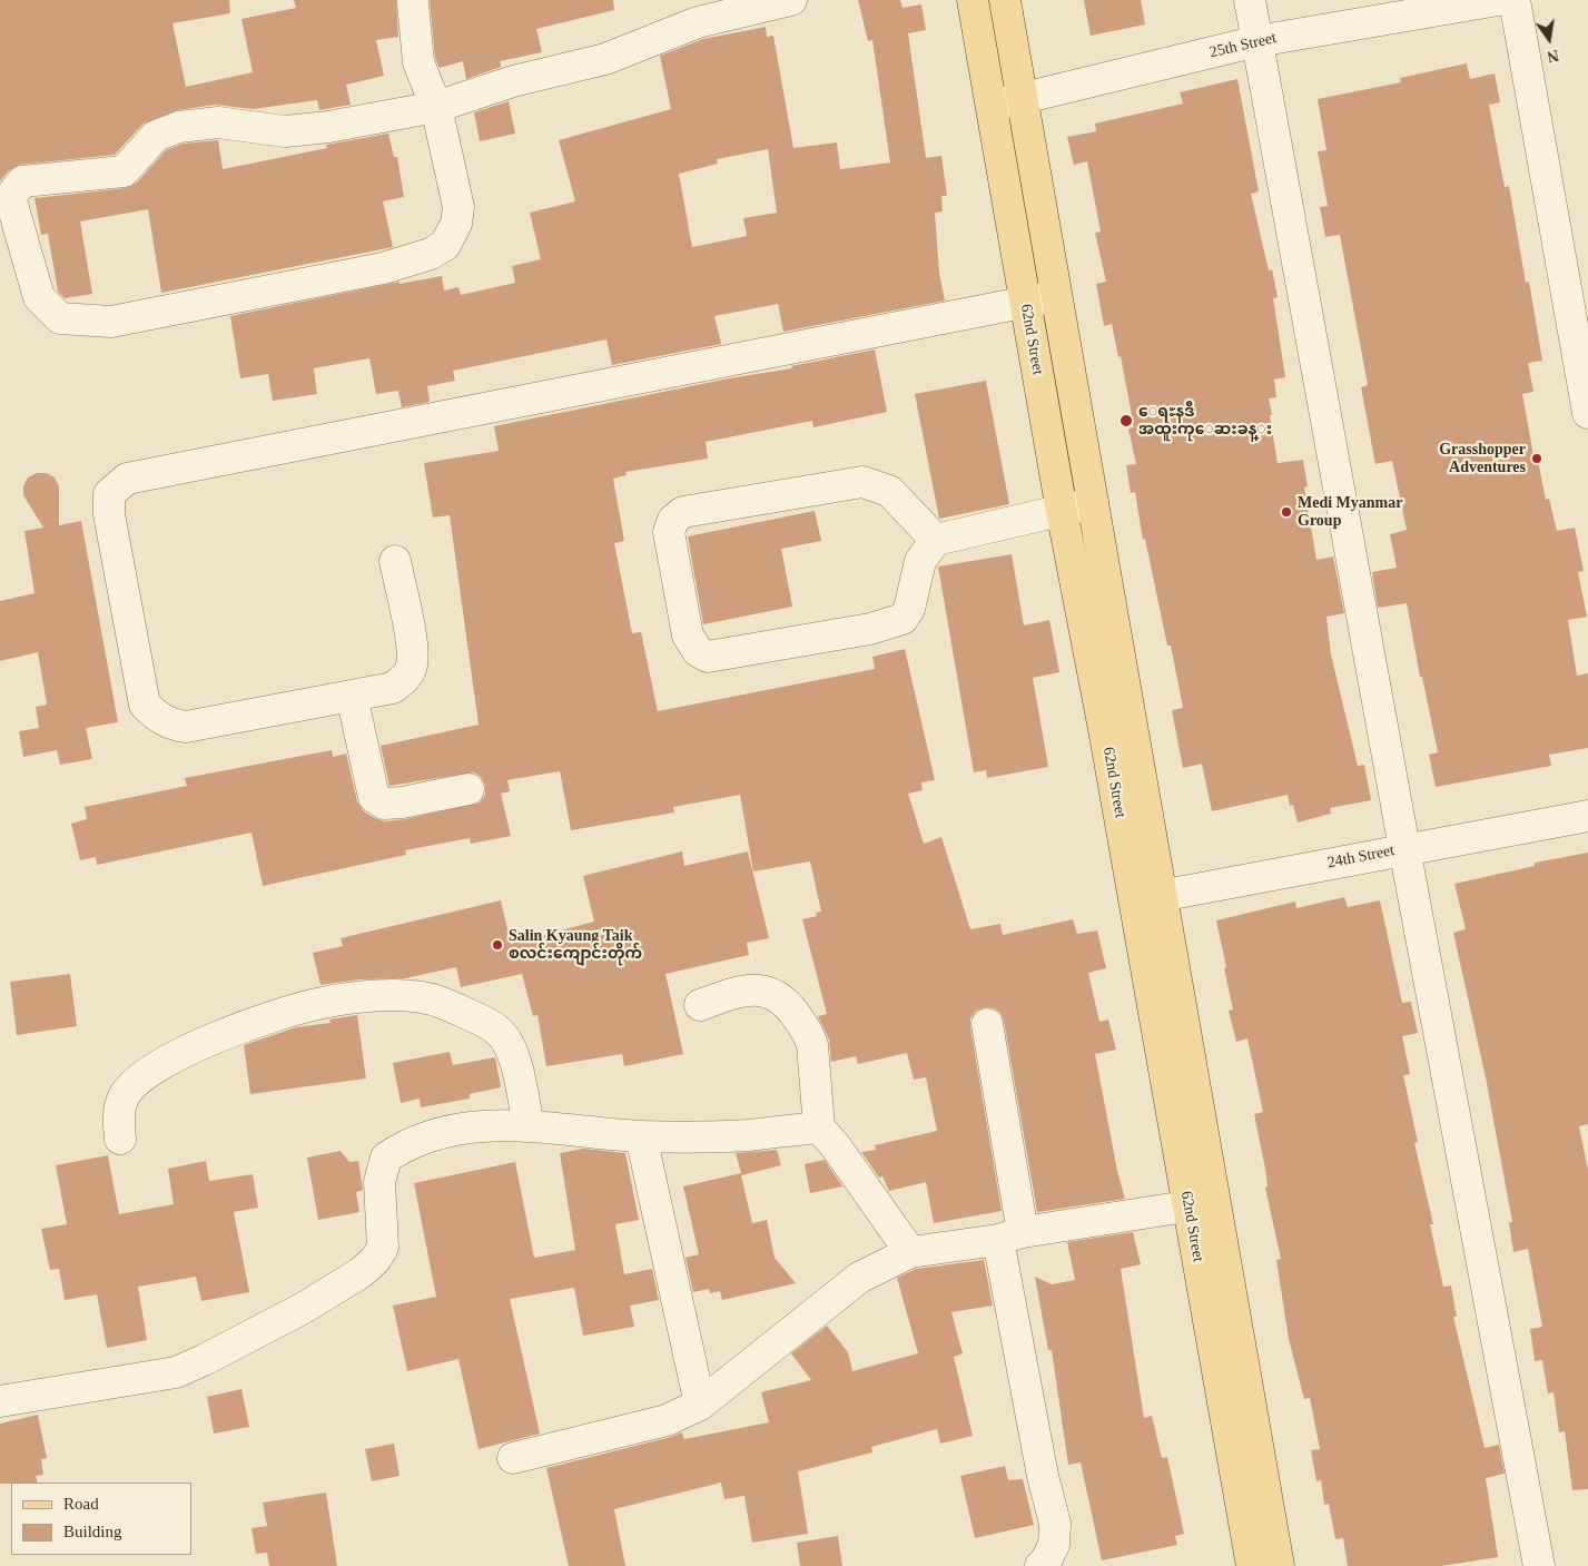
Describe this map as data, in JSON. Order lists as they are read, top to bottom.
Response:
{
  "streets": {
    "main road": ["62nd Street"],
    "street": ["25th Street", "24th Street"]
  },
  "crossings": [
    ["25th Street", "62nd Street"],
    ["62nd Street", "24th Street"]
  ],
  "places": [
    "ေရႊနဒီ အထူးကုေဆးခန္း",
    "Grasshopper Adventures",
    "Medi Myanmar Group",
    "Salin Kyaung Taik စလင်းကျောင်းတိုက်"
  ],
  "legend": ["Road", "Building"],
  "north": "bottom"
}
